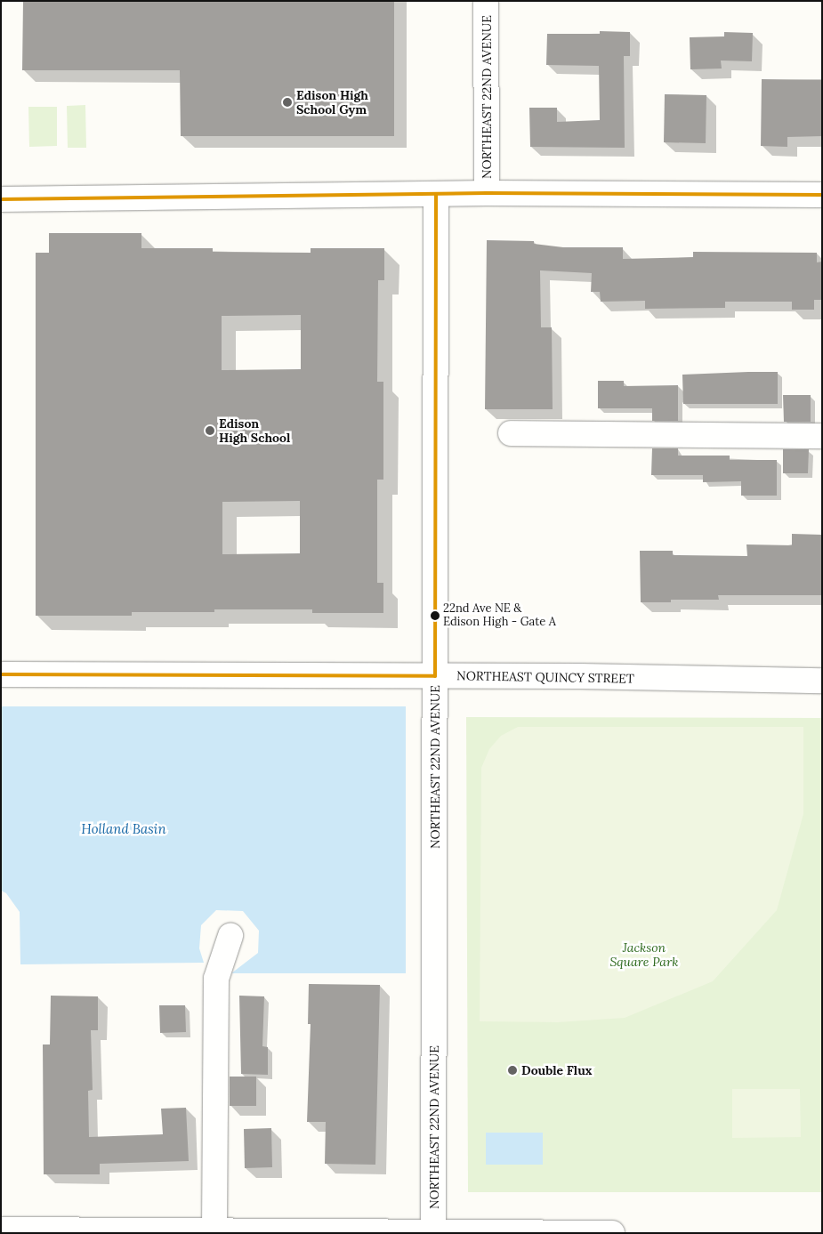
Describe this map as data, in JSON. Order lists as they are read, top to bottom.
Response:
{
  "streets": {
    "street": ["NORTHEAST 22ND AVENUE", "NORTHEAST QUINCY STREET"]
  },
  "crossings": [
    ["NORTHEAST 22ND AVENUE", "NORTHEAST QUINCY STREET"]
  ],
  "water": ["Holland Basin"],
  "parks": ["Jackson Square Park"],
  "places": [
    "Edison High School Gym",
    "Edison High School",
    "22nd Ave NE & Edison High - Gate A",
    "Double Flux"
  ]
}
